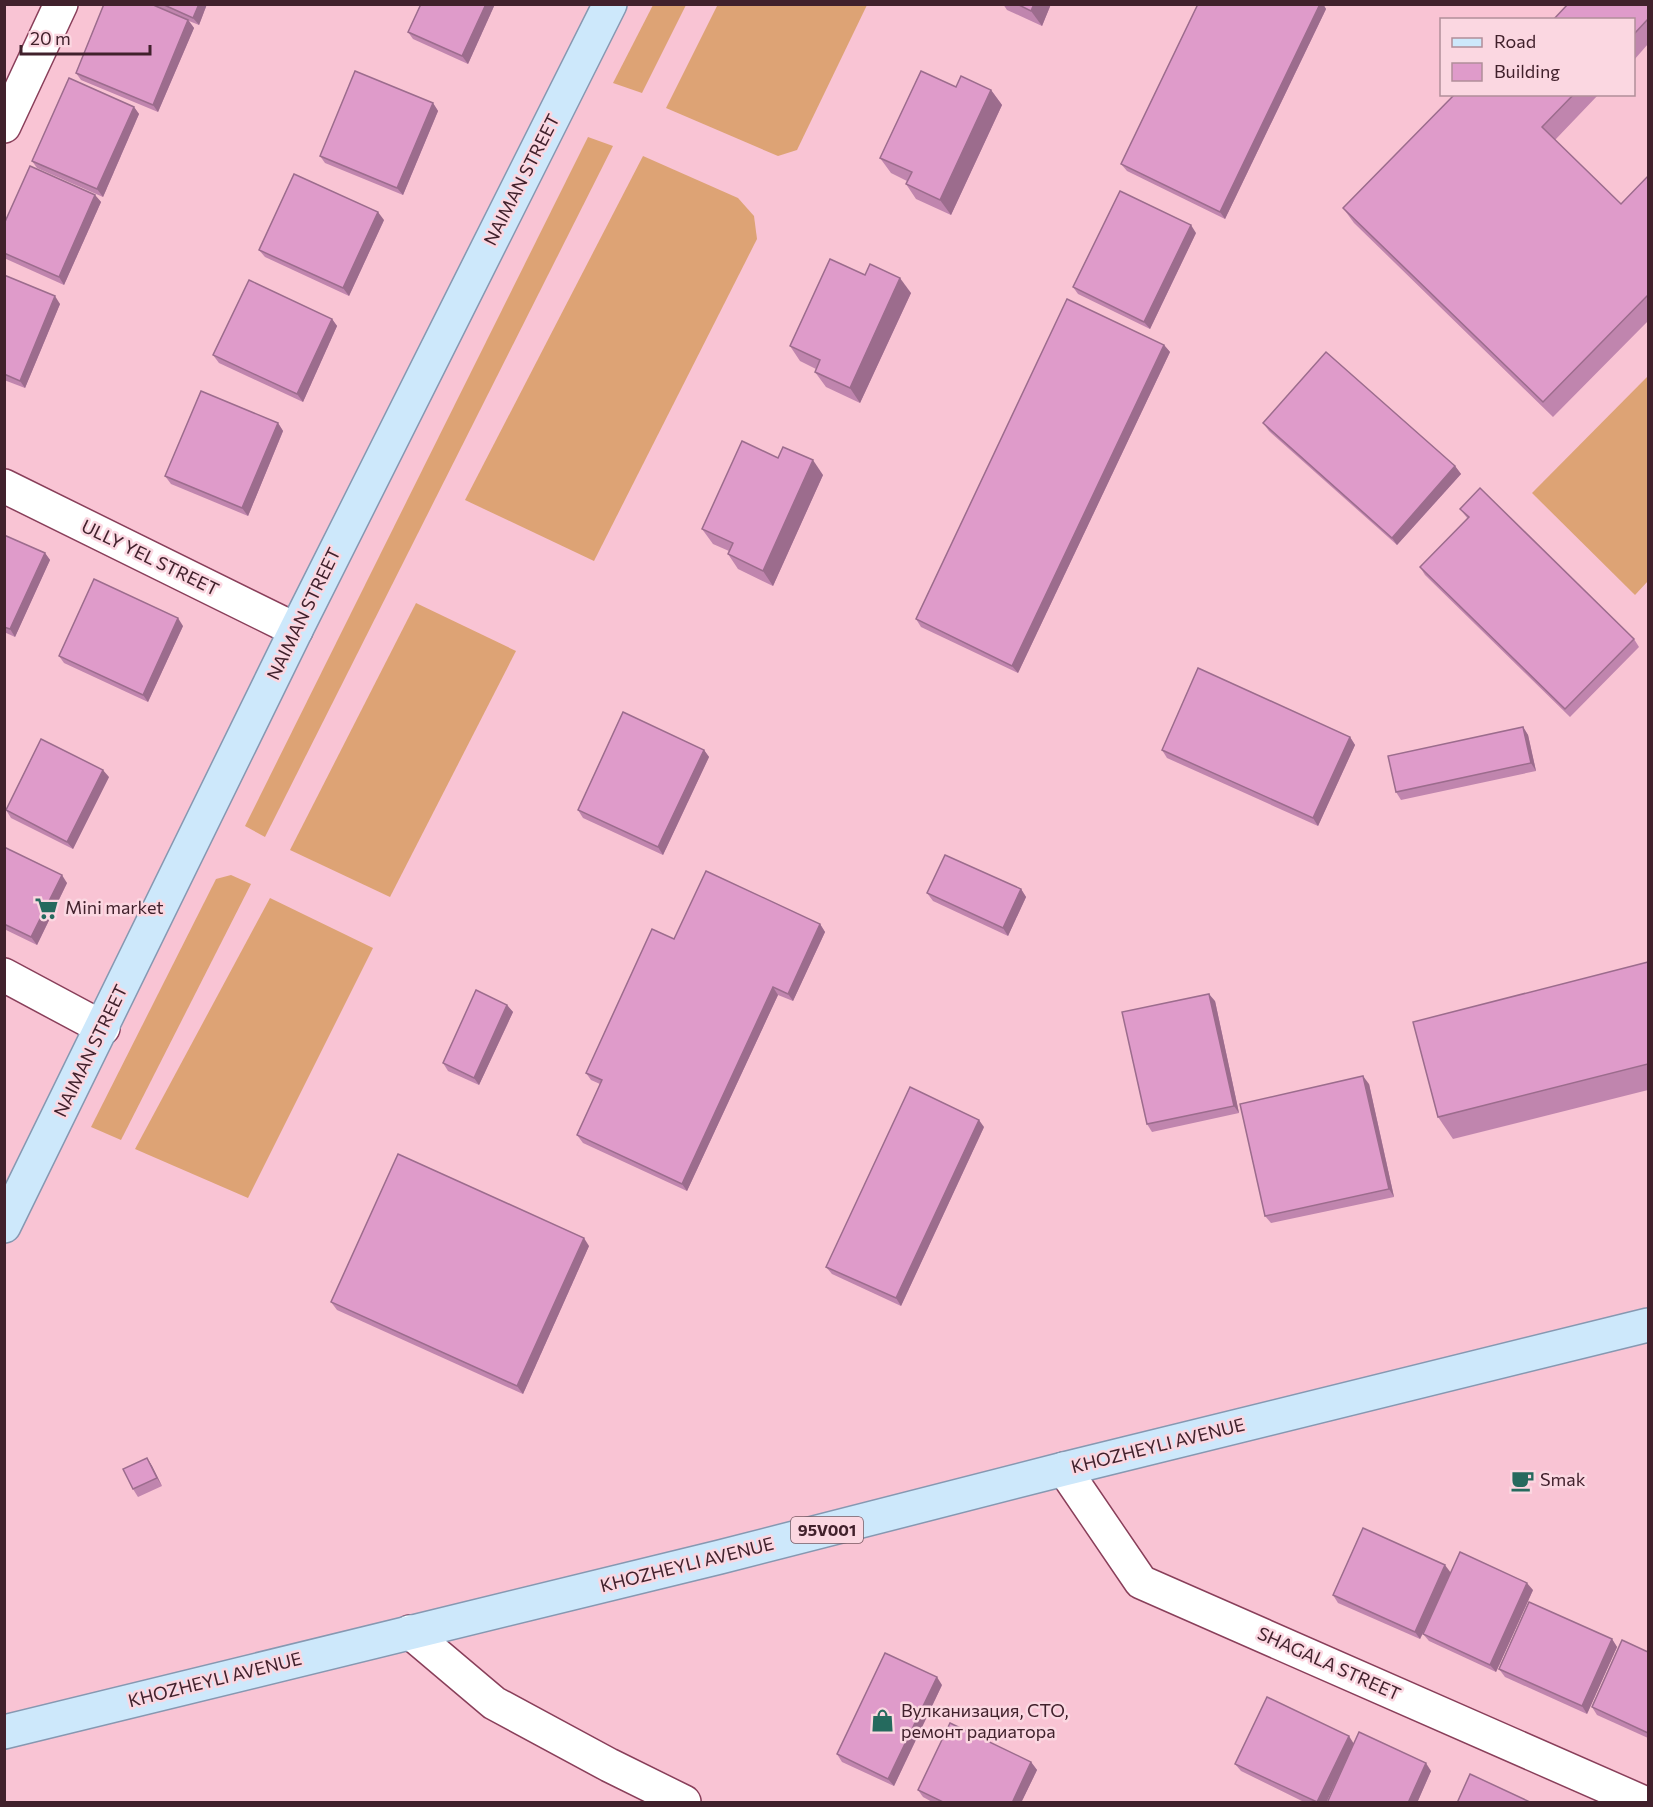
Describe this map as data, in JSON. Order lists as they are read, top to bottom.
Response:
{
  "streets": {
    "main road": ["NAIMAN STREET", "KHOZHEYLI AVENUE", "95V001"],
    "street": ["ULLY YEL STREET", "SHAGALA STREET"]
  },
  "crossings": [
    ["NAIMAN STREET", "ULLY YEL STREET"],
    ["KHOZHEYLI AVENUE", "SHAGALA STREET"]
  ],
  "places": {
    "supermarket": ["Mini market"],
    "cafe": ["Smak"],
    "shop": ["Вулканизация, СТО, ремонт радиатора"]
  },
  "legend": ["Road", "Building"],
  "scale_bar": "20 m"
}
